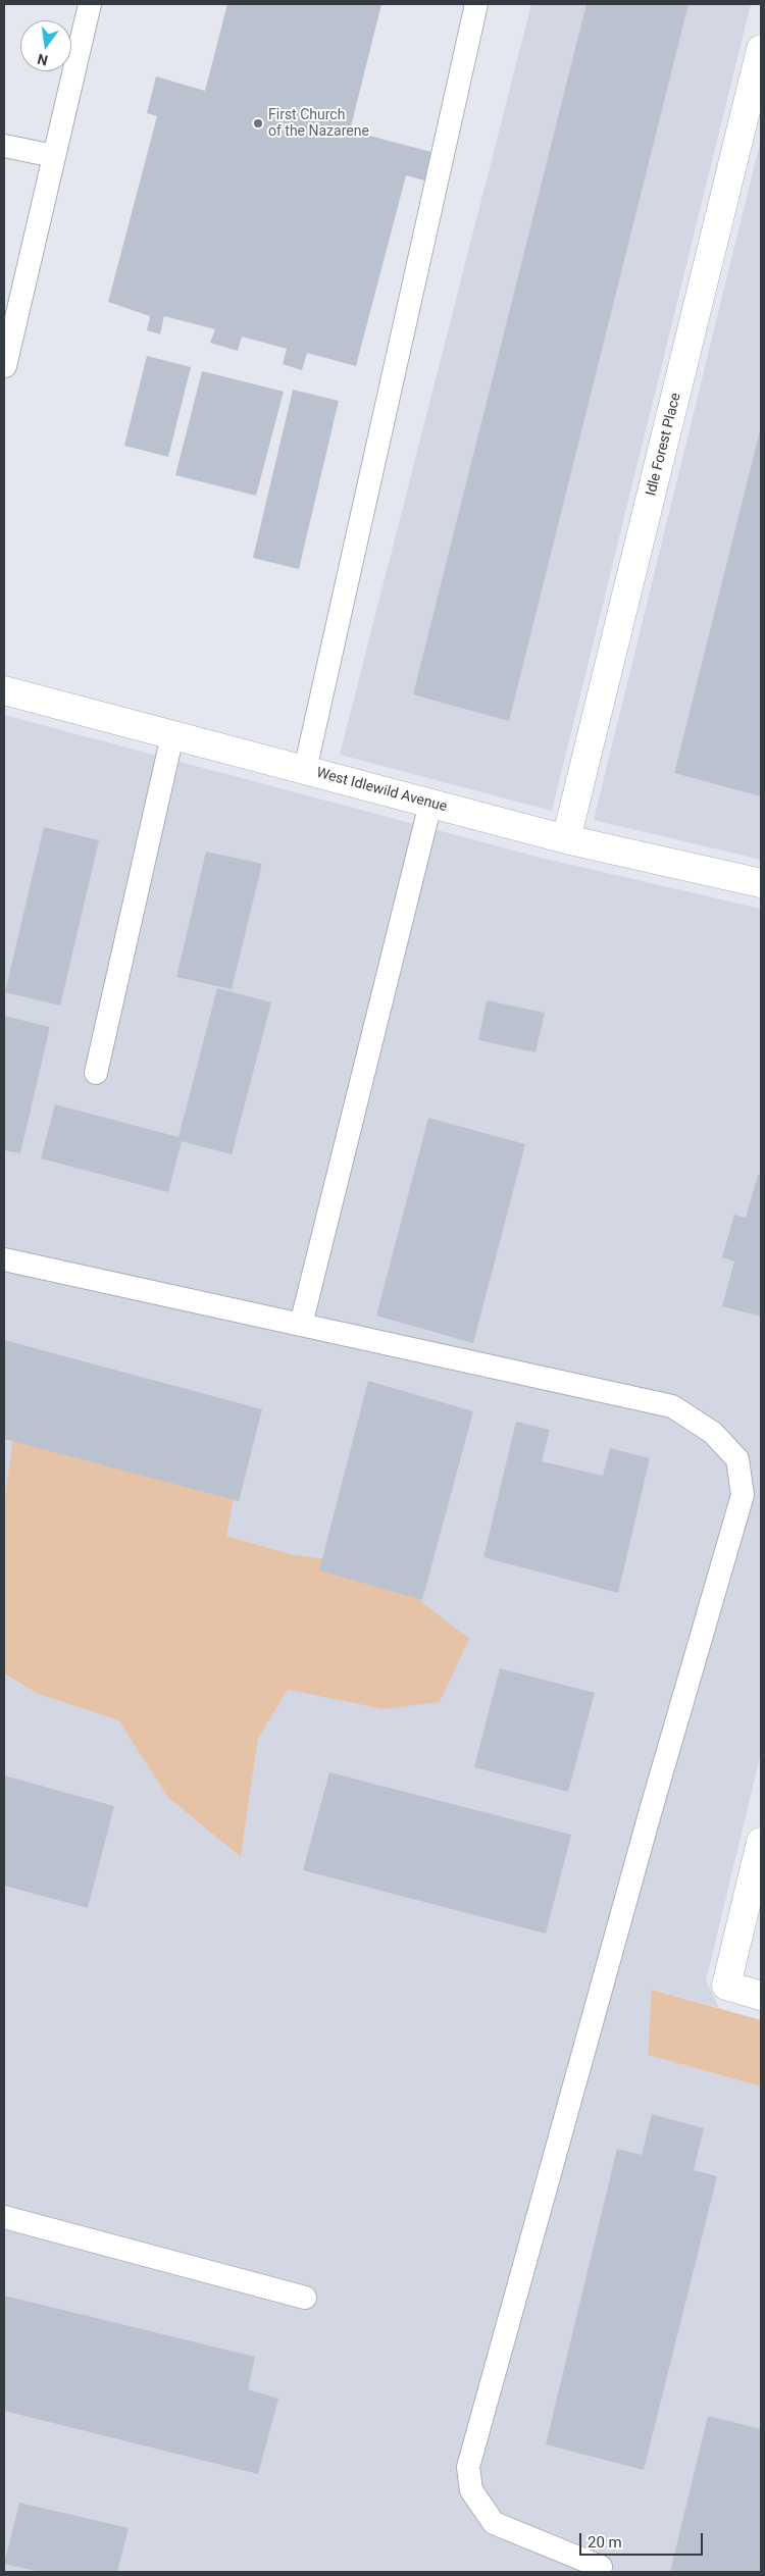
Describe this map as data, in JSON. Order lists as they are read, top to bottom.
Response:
{
  "streets": {
    "street": ["Idle Forest Place", "West Idlewild Avenue"]
  },
  "crossings": [
    ["Idle Forest Place", "West Idlewild Avenue"]
  ],
  "places": ["First Church of the Nazarene"],
  "scale_bar": "20 m",
  "north": "bottom"
}
